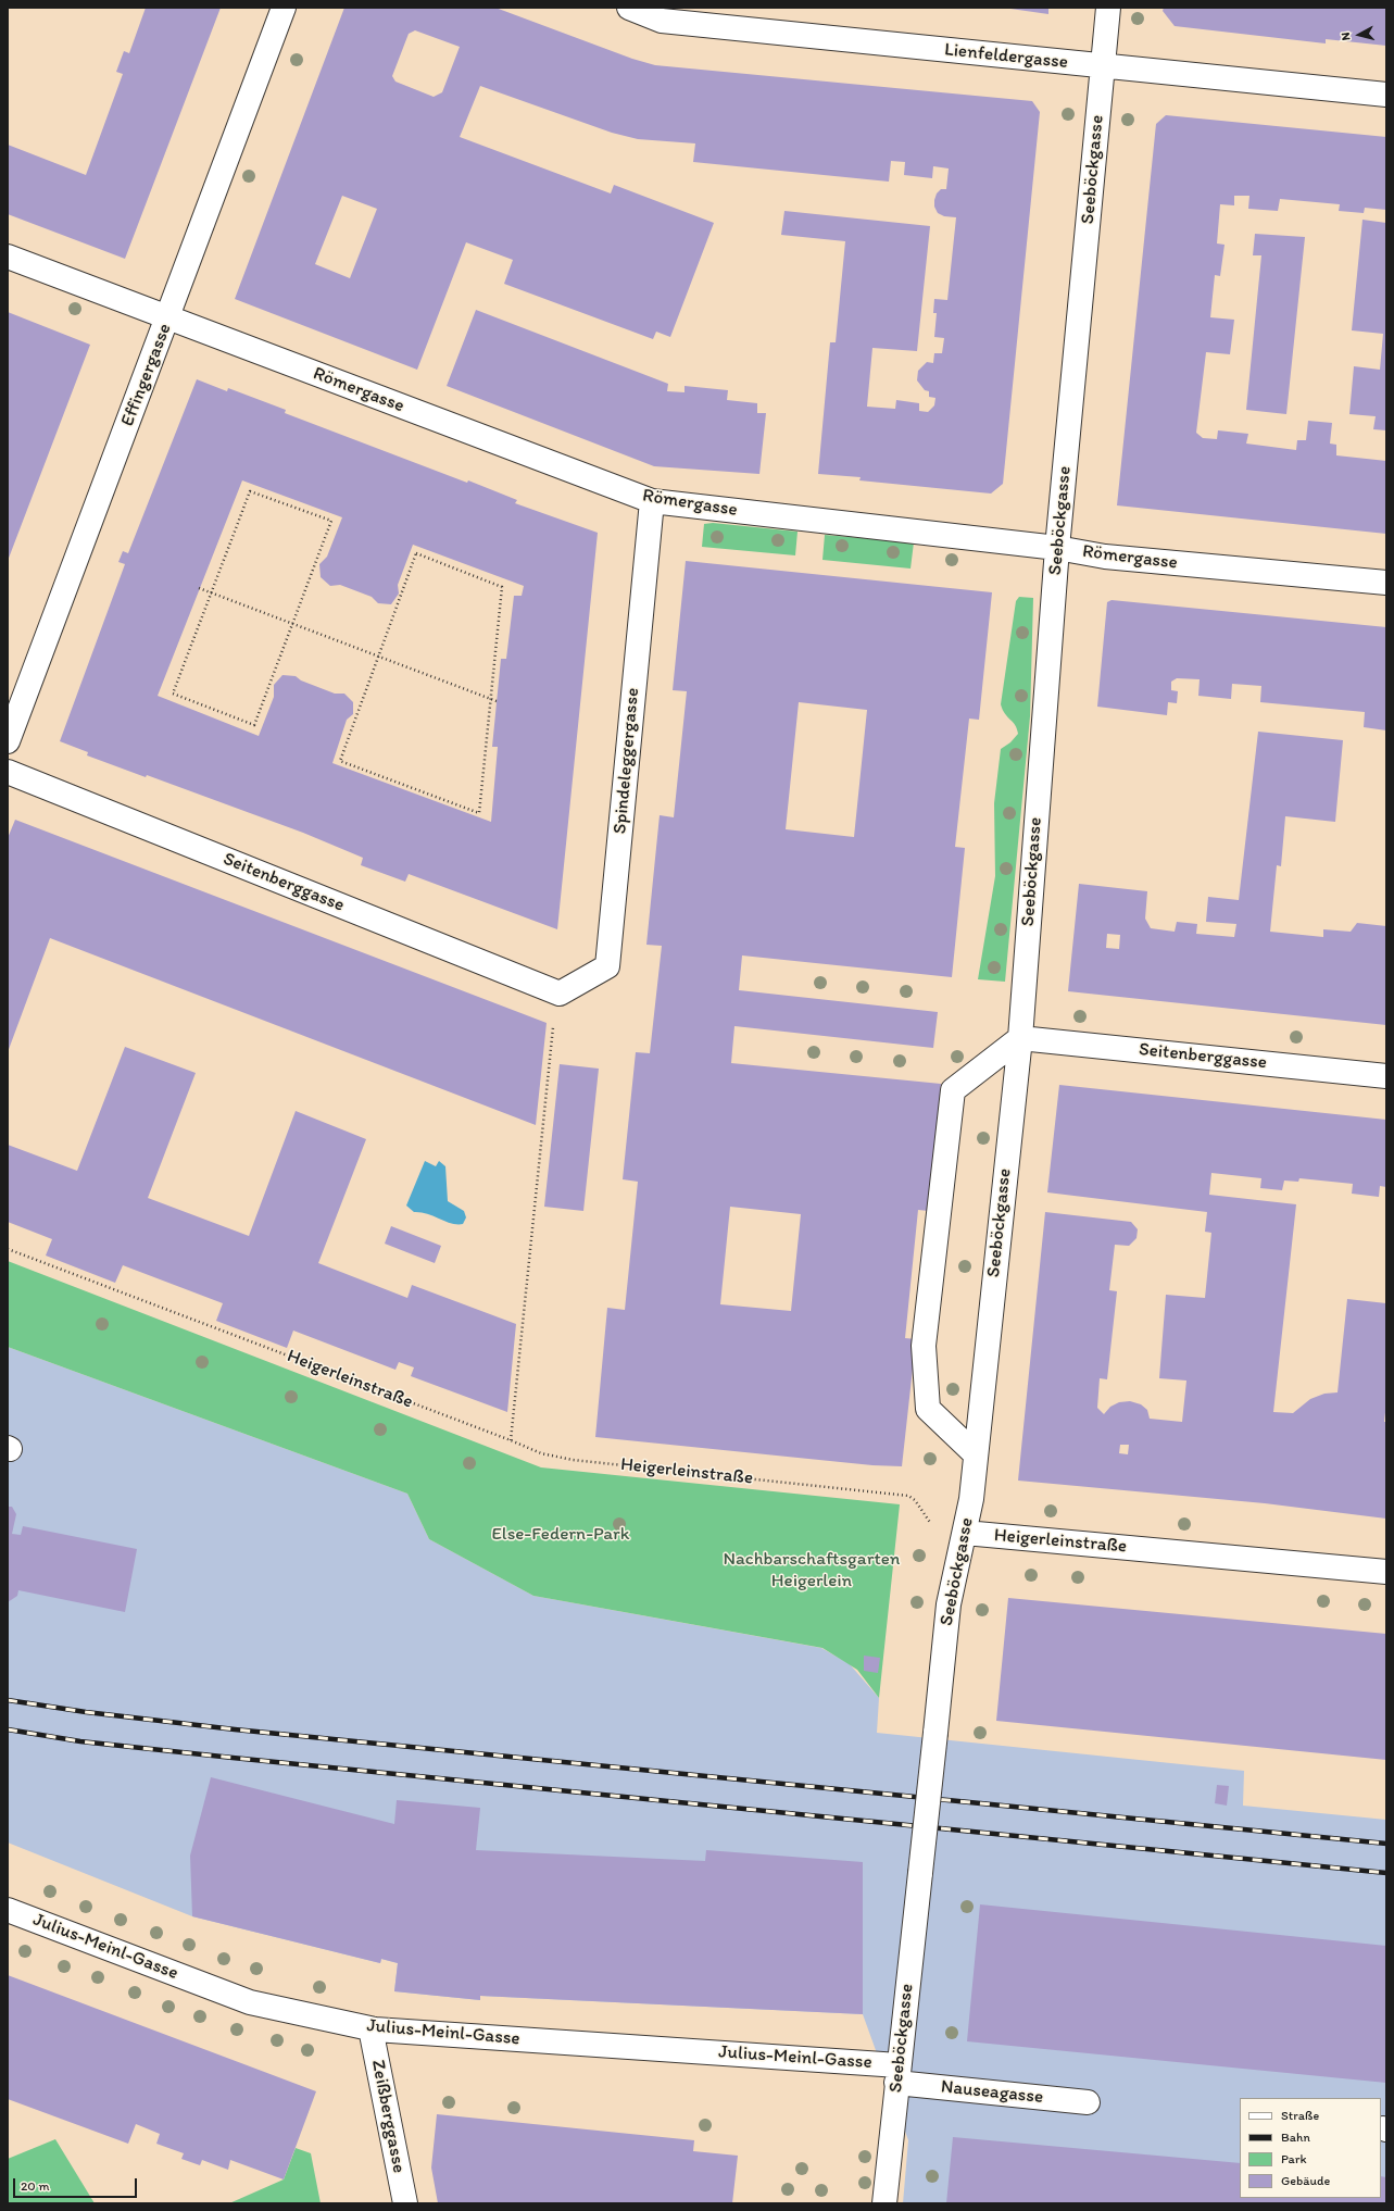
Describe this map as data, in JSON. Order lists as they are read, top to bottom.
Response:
{
  "streets": {
    "street": [
      "Lienfeldergasse",
      "Seeböckgasse",
      "Effingergasse",
      "Römergasse",
      "Spindeleggergasse",
      "Seitenberggasse",
      "Heigerleinstraße",
      "Julius-Meinl-Gasse",
      "Nauseagasse",
      "Zeißberggasse"
    ]
  },
  "crossings": [
    ["Lienfeldergasse", "Seeböckgasse"],
    ["Seeböckgasse", "Römergasse"],
    ["Seeböckgasse", "Seitenberggasse"],
    ["Seeböckgasse", "Heigerleinstraße"],
    ["Seeböckgasse", "Julius-Meinl-Gasse"],
    ["Seeböckgasse", "Nauseagasse"],
    ["Effingergasse", "Römergasse"],
    ["Römergasse", "Spindeleggergasse"],
    ["Spindeleggergasse", "Seitenberggasse"],
    ["Julius-Meinl-Gasse", "Nauseagasse"],
    ["Julius-Meinl-Gasse", "Zeißberggasse"]
  ],
  "parks": ["Else-Federn-Park", "Nachbarschaftsgarten Heigerlein"],
  "legend": [
    "Straße",
    "Bahn",
    "Park",
    "Gebäude"
  ],
  "scale_bar": "20 m",
  "north": "left"
}
